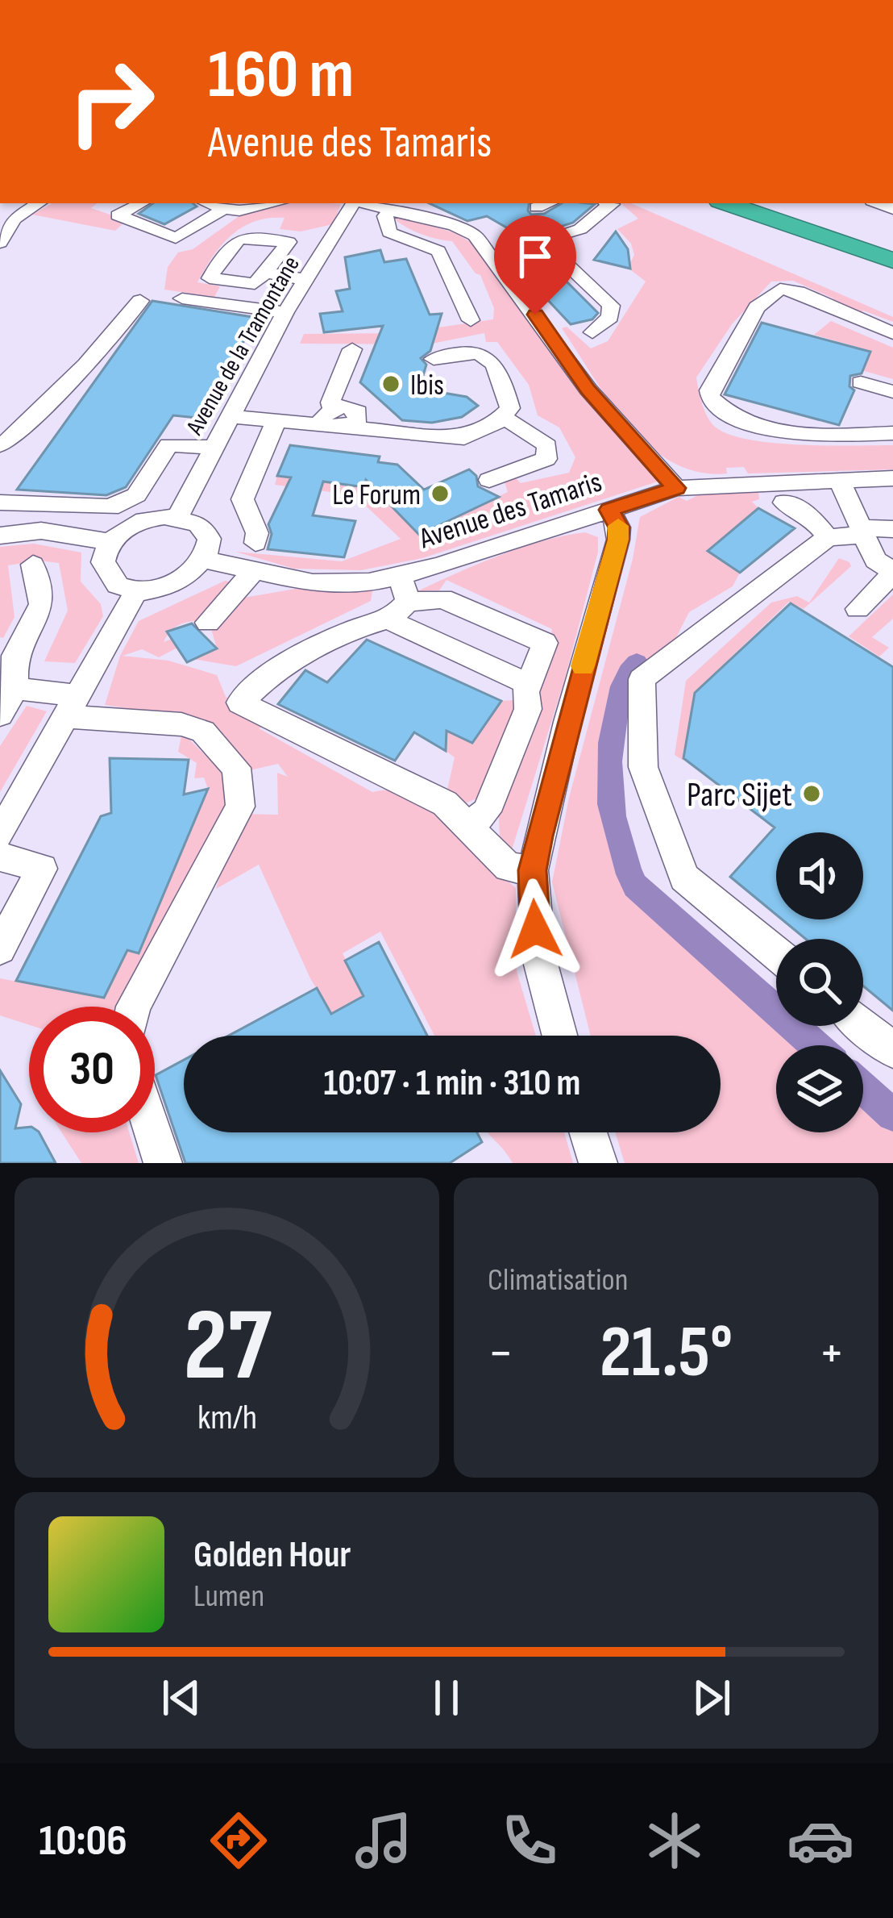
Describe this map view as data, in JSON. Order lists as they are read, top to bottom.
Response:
{
  "streets": {
    "street": ["Avenue de la Tramontane", "Avenue des Tamaris"]
  },
  "crossings": [
    ["Avenue de la Tramontane", "Avenue des Tamaris"]
  ],
  "places": ["Ibis", "Le Forum", "Parc Sijet"],
  "page": {
    "turn": ["160 m", "Avenue des Tamaris"],
    "limit": "30",
    "trip": "10:07 · 1 min · 310 m",
    "tile": "Climatisation",
    "heat": ["−", "21.5°", "+"],
    "song": ["Golden Hour", "Lumen"],
    "tabs": "10:06",
    "gauge": ["27", "km/h"]
  }
}
